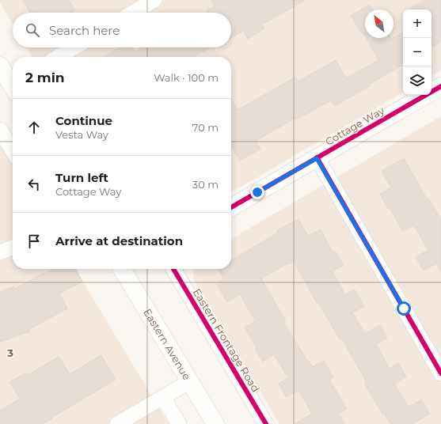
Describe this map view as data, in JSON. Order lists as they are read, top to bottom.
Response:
{
  "streets": {
    "street": ["Cottage Way", "Eastern Frontage Road", "Eastern Avenue"]
  },
  "north": "top left",
  "page": {
    "map_buttons": ["+", "−"],
    "search": "Search here",
    "heading": ["2 min", "Walk · 100 m"],
    "list": [
      ["Continue", "Vesta Way", "70 m"],
      ["Turn left", "Cottage Way", "30 m"],
      "Arrive at destination"
    ]
  },
  "grid": {
    "rows": ["3"]
  }
}
